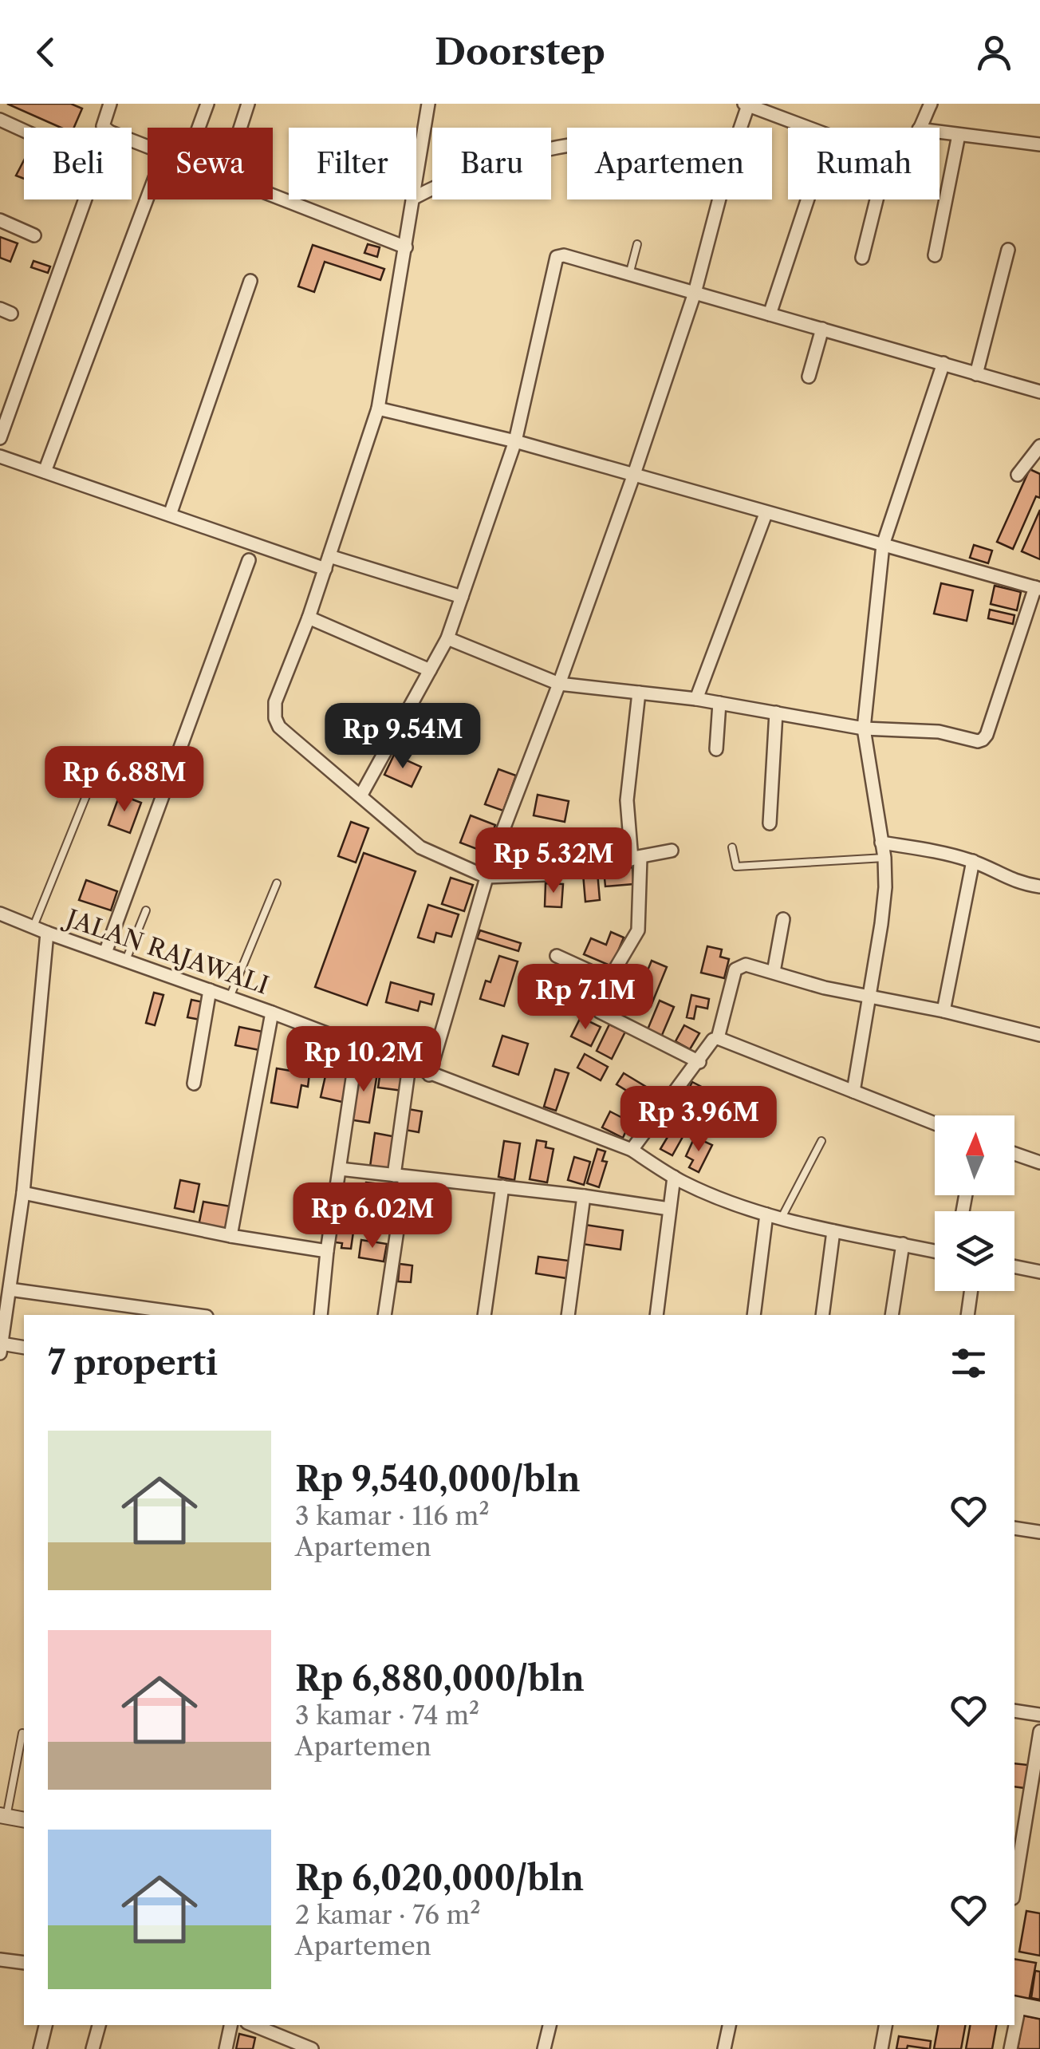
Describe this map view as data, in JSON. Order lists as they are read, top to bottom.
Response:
{
  "streets": {
    "street": ["JALAN RAJAWALI"]
  },
  "north": "top",
  "page": {
    "header": "Doorstep",
    "chip": [
      "Beli",
      "Sewa",
      "Filter",
      "Baru",
      "Apartemen",
      "Rumah"
    ],
    "price": [
      "Rp 9.54M",
      "Rp 6.88M",
      "Rp 5.32M",
      "Rp 7.1M",
      "Rp 10.2M",
      "Rp 3.96M",
      "Rp 6.02M"
    ],
    "heading": "7 properti",
    "list": [
      {
        "name": "Rp 9,540,000/bln",
        "note": "3 kamar · 116 m² · Apartemen"
      },
      {
        "name": "Rp 6,880,000/bln",
        "note": "3 kamar · 74 m² · Apartemen"
      },
      {
        "name": "Rp 6,020,000/bln",
        "note": "2 kamar · 76 m² · Apartemen"
      }
    ]
  }
}
